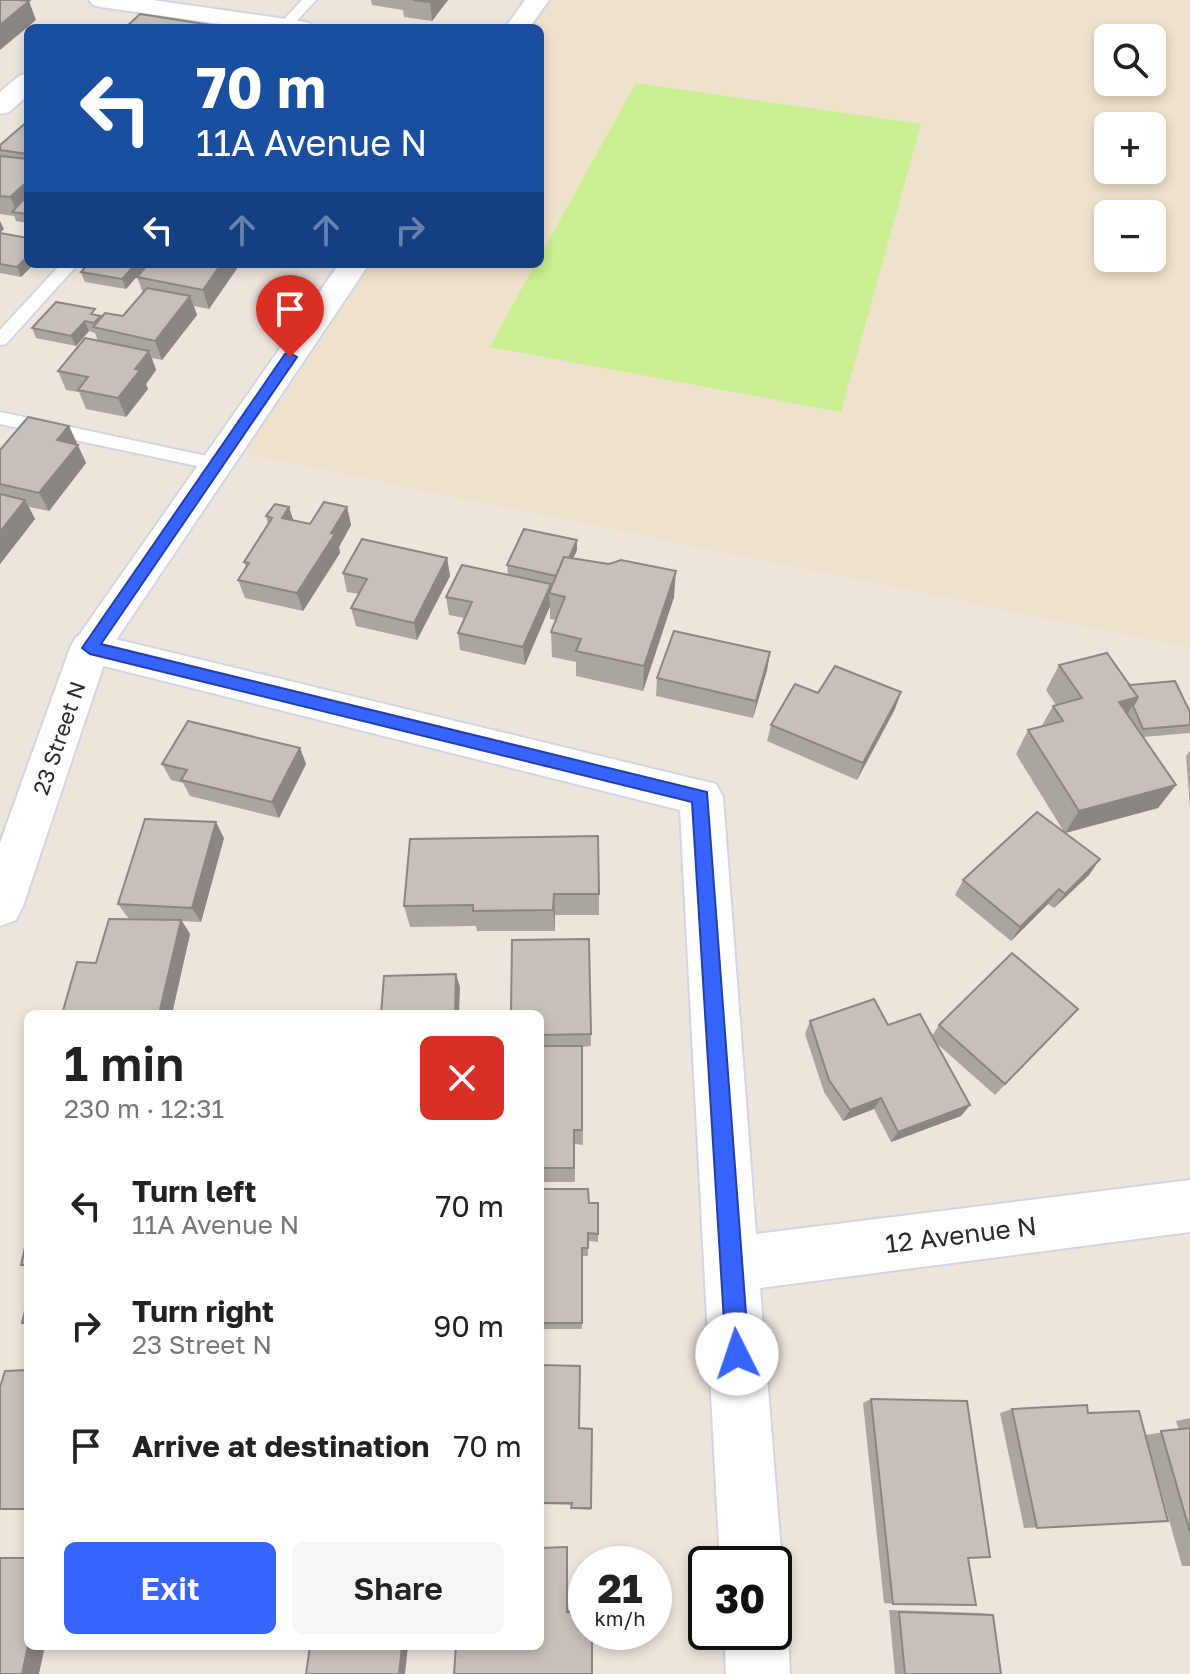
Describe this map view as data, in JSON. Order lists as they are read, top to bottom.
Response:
{
  "streets": {
    "street": ["23 Street N", "12 Avenue N"]
  },
  "page": {
    "map_buttons": ["+", "−"],
    "turn": ["70 m", "11A Avenue N"],
    "heading": ["1 min", "230 m · 12:31"],
    "list": [
      {
        "name": "Turn left",
        "note": "11A Avenue N",
        "value": "70 m"
      },
      {
        "name": "Turn right",
        "note": "23 Street N",
        "value": "90 m"
      },
      {
        "name": "Arrive at destination",
        "value": "70 m"
      }
    ],
    "buttons": ["Exit", "Share"],
    "speed": "21 km/h",
    "limit": "30"
  }
}
